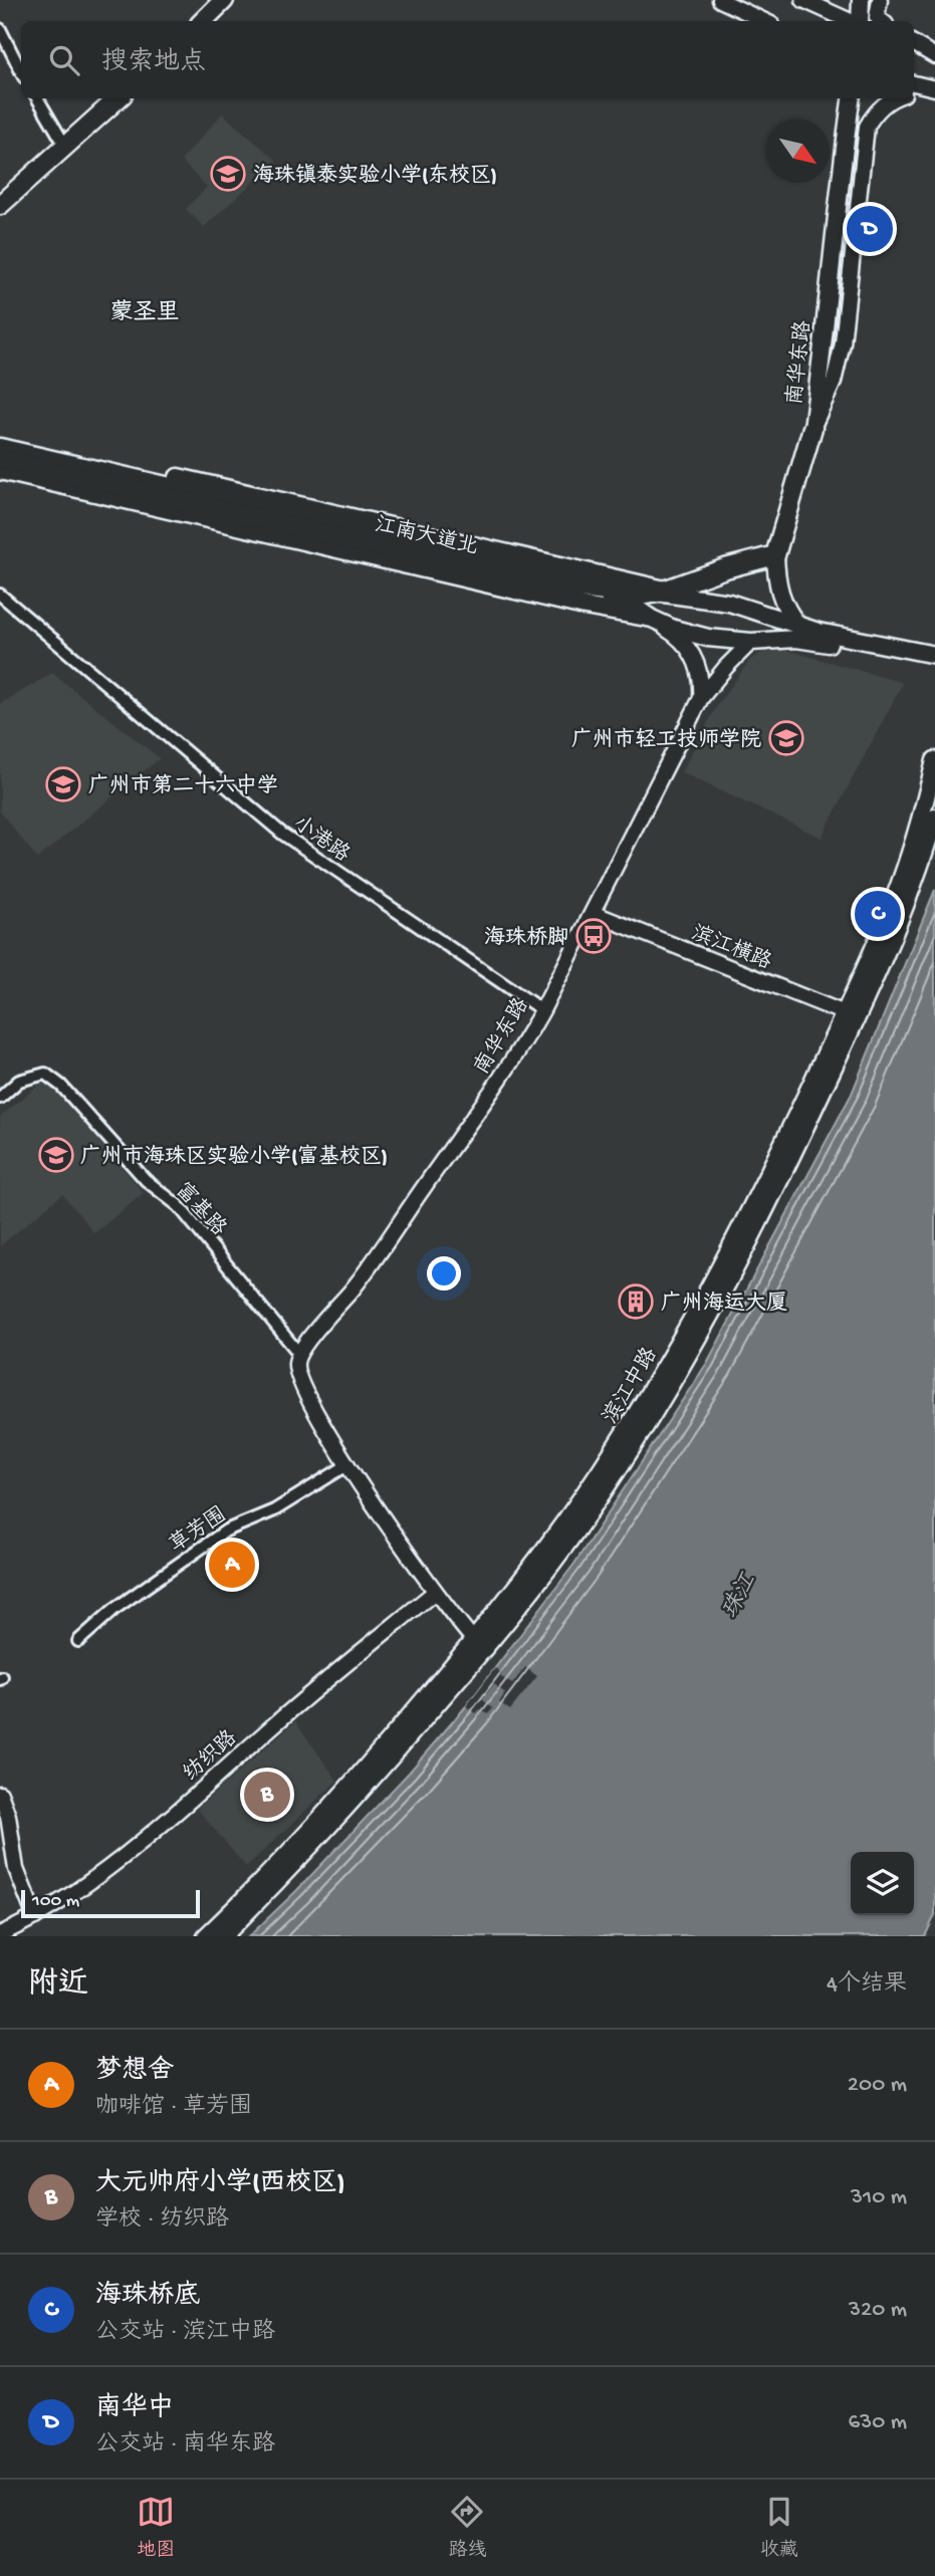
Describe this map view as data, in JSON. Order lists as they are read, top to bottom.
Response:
{
  "streets": {
    "main road": ["南华东路", "江南大道北", "滨江中路"],
    "street": [
      "小港路",
      "滨江横路",
      "富基路",
      "草芳围",
      "纺织路"
    ]
  },
  "crossings": [
    ["南华东路", "江南大道北"],
    ["南华东路", "小港路"],
    ["南华东路", "滨江横路"],
    ["南华东路", "富基路"],
    ["滨江横路", "滨江中路"]
  ],
  "districts": ["蒙圣里"],
  "water": ["珠江"],
  "places": {
    "school or university": [
      "海珠镇泰实验小学(东校区)",
      "广州市轻工技师学院",
      "广州市第二十六中学",
      "广州市海珠区实验小学(富基校区)"
    ],
    "bus stop": ["海珠桥脚"],
    "building": ["广州海运大厦"]
  },
  "scale_bar": "100 m",
  "north": "bottom right",
  "page": {
    "search": "搜索地点",
    "pins": [
      "D",
      "C",
      "A",
      "B"
    ],
    "scale": "100 m",
    "heading": ["附近", "4个结果"],
    "list": [
      {
        "mark": "A",
        "name": "梦想舍",
        "note": "咖啡馆 · 草芳围",
        "value": "200 m"
      },
      {
        "mark": "B",
        "name": "大元帅府小学(西校区)",
        "note": "学校 · 纺织路",
        "value": "310 m"
      },
      {
        "mark": "C",
        "name": "海珠桥底",
        "note": "公交站 · 滨江中路",
        "value": "320 m"
      },
      {
        "mark": "D",
        "name": "南华中",
        "note": "公交站 · 南华东路",
        "value": "630 m"
      }
    ],
    "nav": ["地图", "路线", "收藏"]
  }
}
